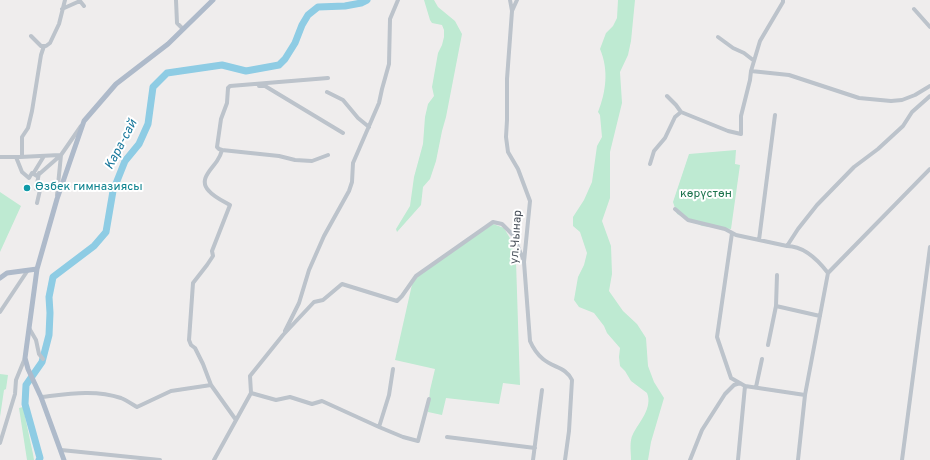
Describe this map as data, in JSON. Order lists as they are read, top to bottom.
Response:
{
  "streets": {
    "street": ["ул.Чынар"]
  },
  "water": ["Кара-сай"],
  "parks": ["көрүстөн"],
  "places": ["Өзбек гимназиясы"]
}
